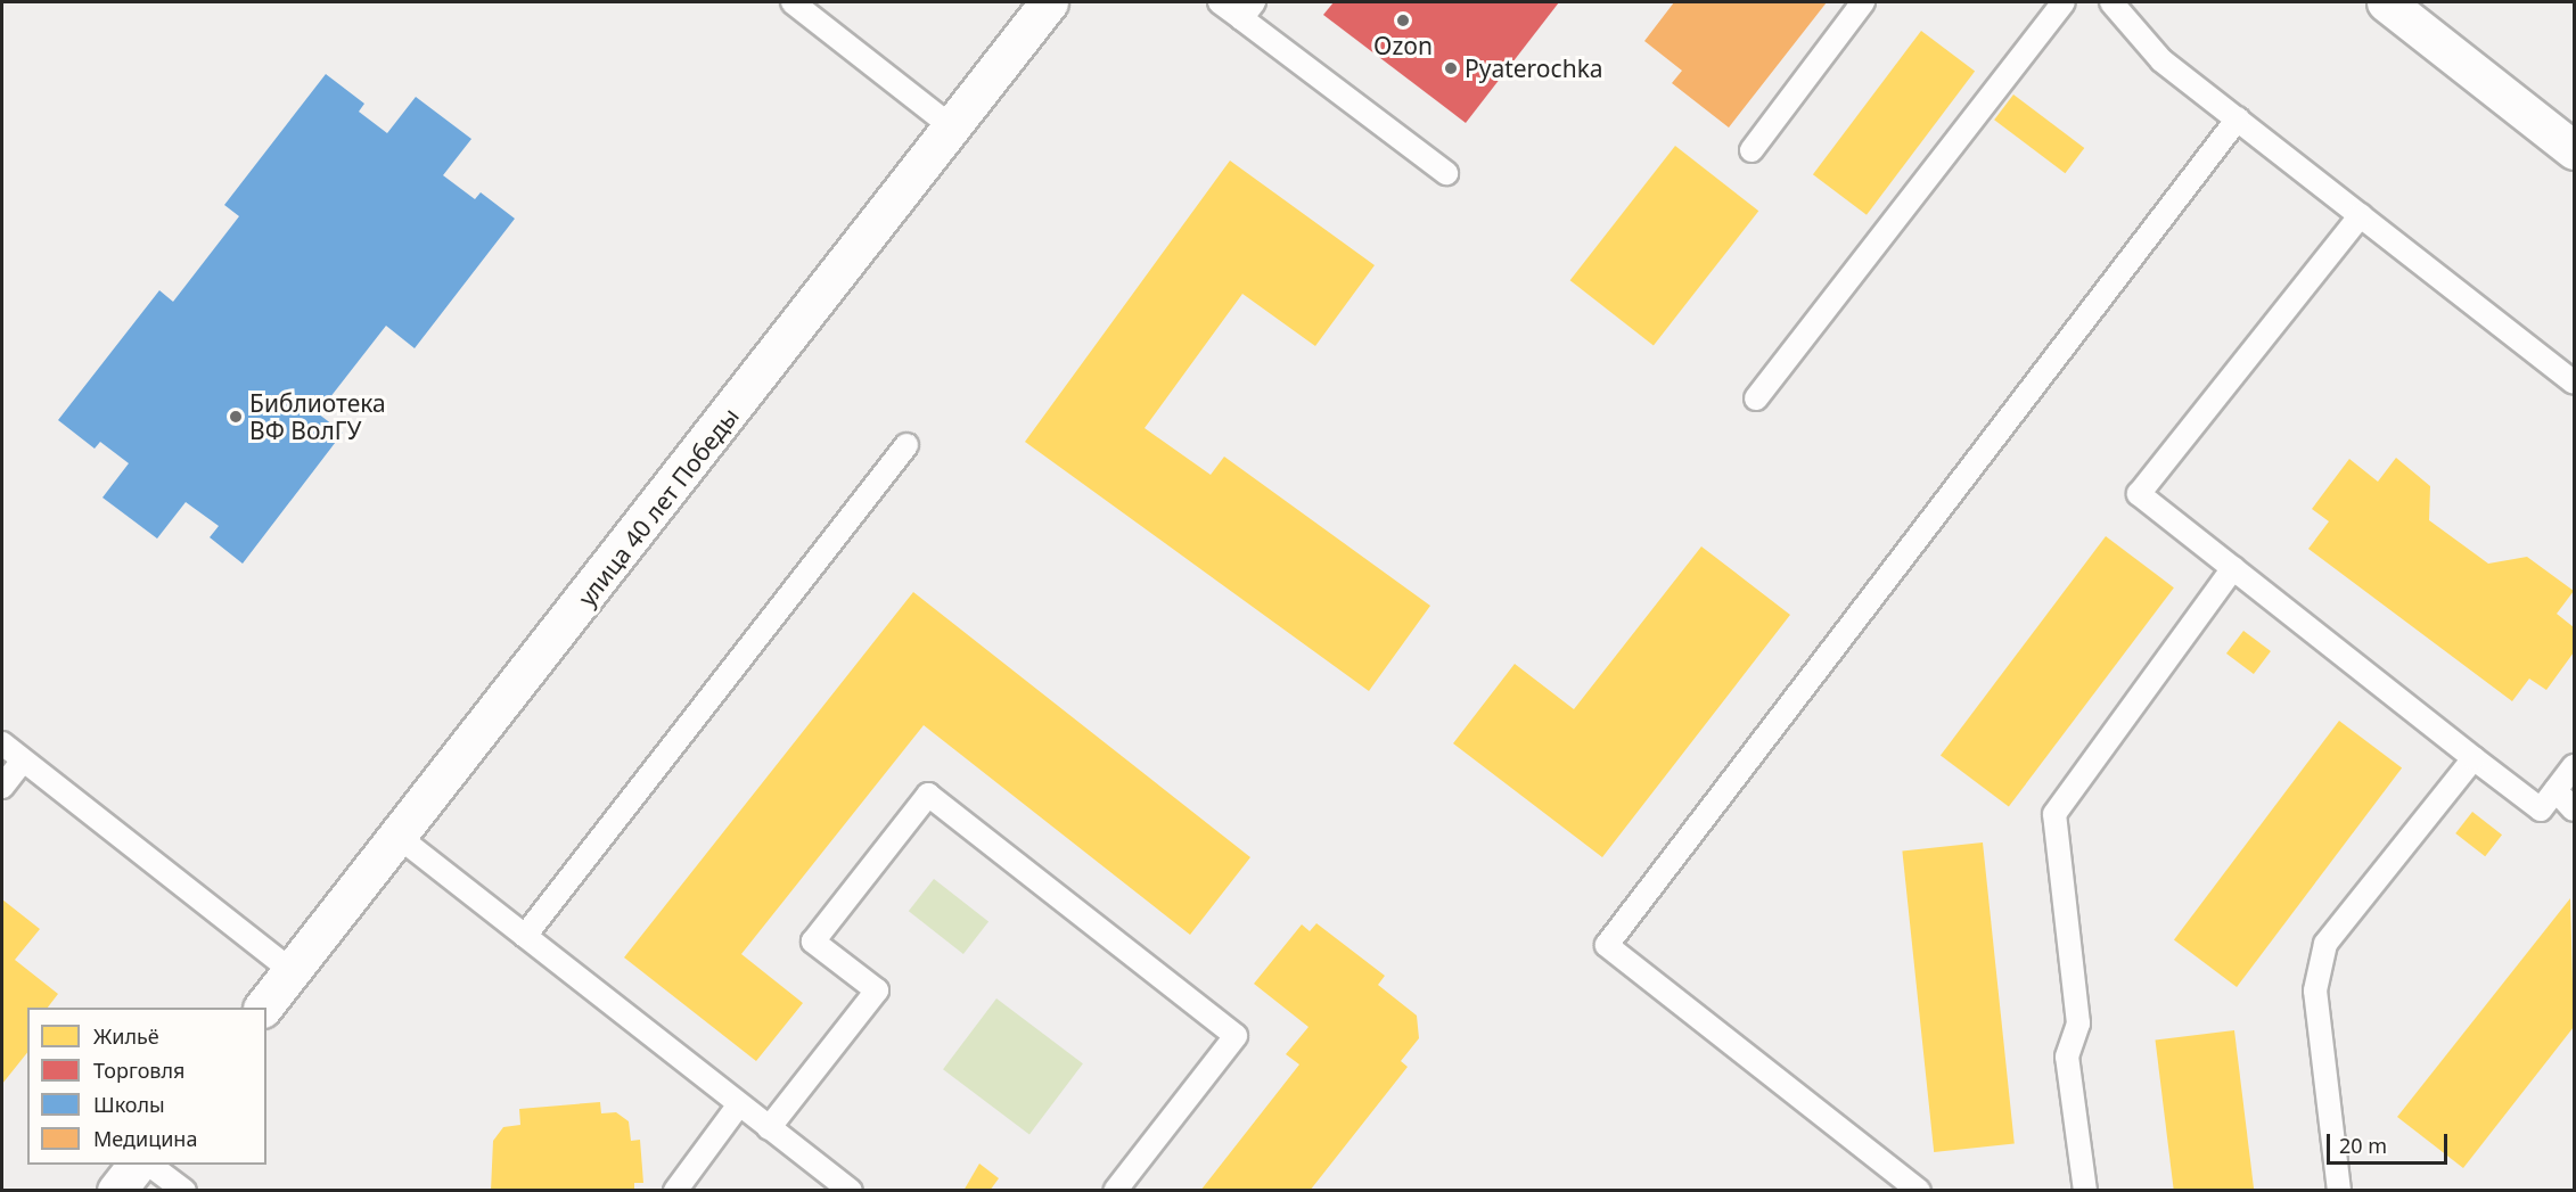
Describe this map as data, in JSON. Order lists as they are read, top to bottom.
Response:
{
  "streets": {
    "street": ["улица 40 лет Победы"]
  },
  "places": ["Ozon", "Pyaterochka", "Библиотека ВФ ВолГУ"],
  "legend": [
    "Жильё",
    "Торговля",
    "Школы",
    "Медицина"
  ],
  "scale_bar": "20 m"
}
